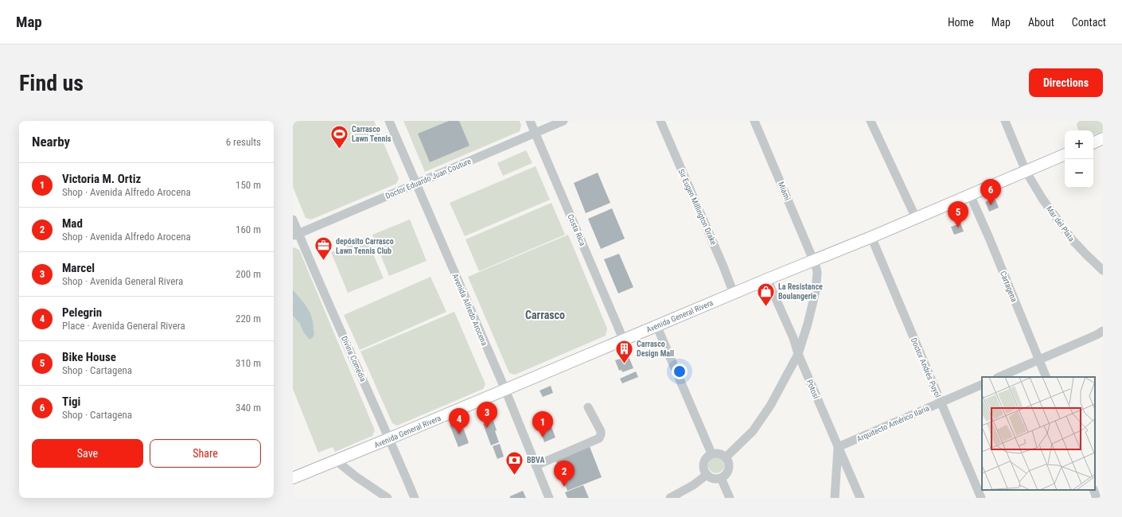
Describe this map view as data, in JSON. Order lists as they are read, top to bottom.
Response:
{
  "streets": {
    "main road": ["Avenida General Rivera"],
    "street": [
      "Doctor Eduardo Juan Couture",
      "Miami",
      "Sir Eugen Millington Drake",
      "Mar del Plata",
      "Costa Rica",
      "Cartagena",
      "Avenida Alfredo Arocena",
      "Divina Comedia",
      "Doctor Andrés Puyol",
      "Potosí",
      "Arquitecto Américo Ilaria"
    ]
  },
  "crossings": [
    ["Doctor Eduardo Juan Couture", "Costa Rica"],
    ["Doctor Eduardo Juan Couture", "Avenida Alfredo Arocena"],
    ["Doctor Eduardo Juan Couture", "Divina Comedia"],
    ["Miami", "Avenida General Rivera"],
    ["Miami", "Potosí"],
    ["Sir Eugen Millington Drake", "Avenida General Rivera"],
    ["Mar del Plata", "Avenida General Rivera"],
    ["Costa Rica", "Avenida General Rivera"],
    ["Cartagena", "Avenida General Rivera"],
    ["Avenida Alfredo Arocena", "Avenida General Rivera"],
    ["Avenida General Rivera", "Divina Comedia"],
    ["Avenida General Rivera", "Doctor Andrés Puyol"],
    ["Avenida General Rivera", "Potosí"],
    ["Doctor Andrés Puyol", "Arquitecto Américo Ilaria"],
    ["Potosí", "Arquitecto Américo Ilaria"]
  ],
  "districts": ["Carrasco"],
  "places": {
    "sports": ["Carrasco Lawn Tennis"],
    "office": ["depósito Carrasco Lawn Tennis Club"],
    "shop": ["La Resistance Boulangerie"],
    "building": ["Carrasco Design Mall"],
    "bank": ["BBVA"]
  },
  "page": {
    "header": "Map",
    "nav": [
      "Home",
      "Map",
      "About",
      "Contact"
    ],
    "buttons": [
      "Directions",
      ["Save", "Share"]
    ],
    "title": "Find us",
    "heading": ["Nearby", "6 results"],
    "map_buttons": ["+", "−"],
    "list": [
      {
        "mark": "1",
        "name": "Victoria M. Ortiz",
        "note": "Shop · Avenida Alfredo Arocena",
        "value": "150 m"
      },
      {
        "mark": "2",
        "name": "Mad",
        "note": "Shop · Avenida Alfredo Arocena",
        "value": "160 m"
      },
      {
        "mark": "3",
        "name": "Marcel",
        "note": "Shop · Avenida General Rivera",
        "value": "200 m"
      },
      {
        "mark": "4",
        "name": "Pelegrin",
        "note": "Place · Avenida General Rivera",
        "value": "220 m"
      },
      {
        "mark": "5",
        "name": "Bike House",
        "note": "Shop · Cartagena",
        "value": "310 m"
      },
      {
        "mark": "6",
        "name": "Tigi",
        "note": "Shop · Cartagena",
        "value": "340 m"
      }
    ],
    "pins": [
      "6",
      "5",
      "3",
      "4",
      "1",
      "2"
    ]
  }
}
